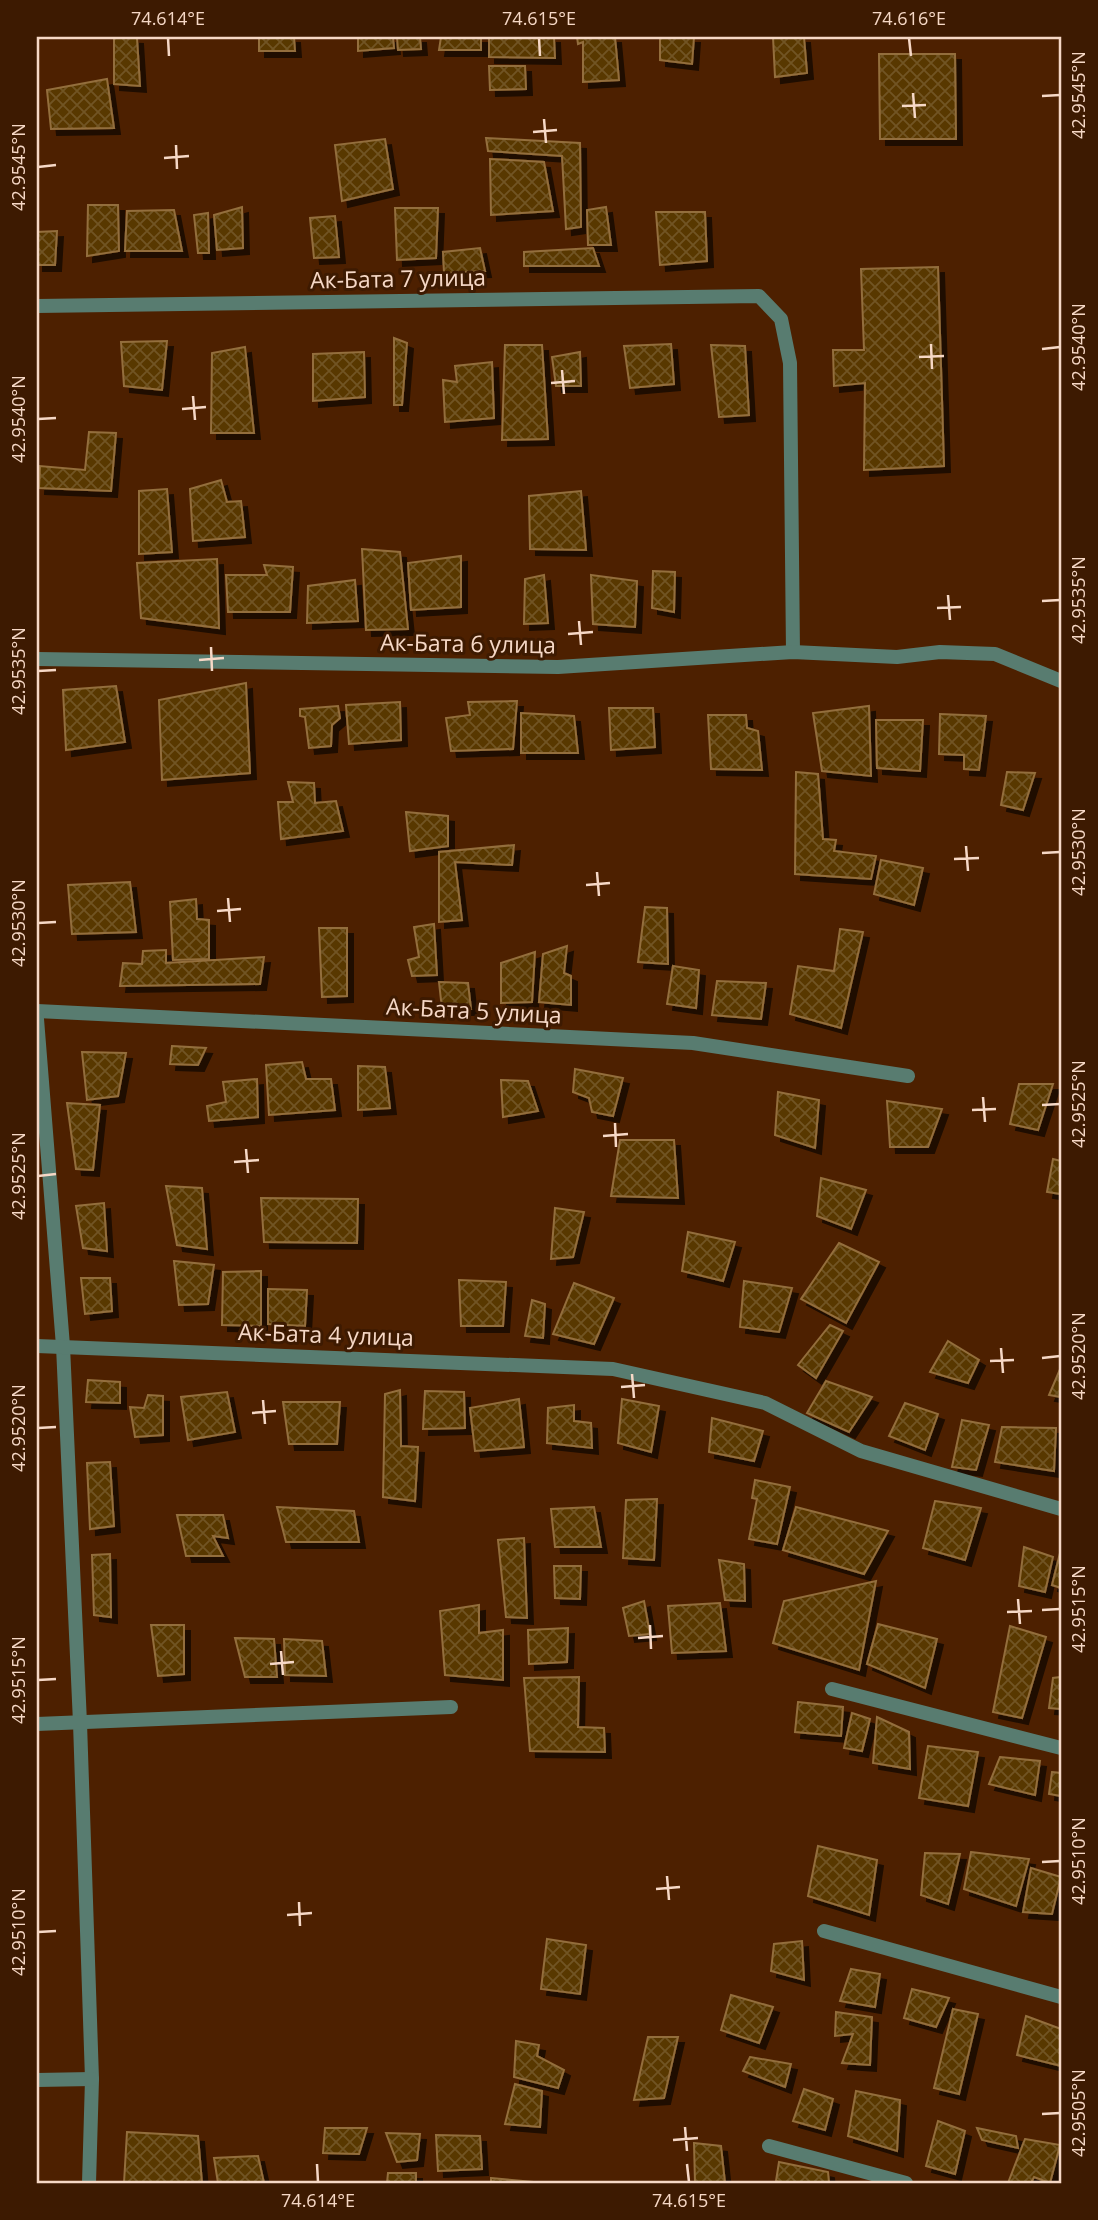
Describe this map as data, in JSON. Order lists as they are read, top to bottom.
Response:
{
  "streets": {
    "street": [
      "Ак-Бата 7 улица",
      "Ак-Бата 6 улица",
      "Ак-Бата 5 улица",
      "Ак-Бата 4 улица"
    ]
  },
  "crossings": [
    ["Ак-Бата 7 улица", "Ак-Бата 6 улица"]
  ],
  "coordinates": [
    "74.614°E",
    "74.615°E",
    "74.616°E",
    "42.9545°N",
    "42.9540°N",
    "42.9535°N",
    "42.9530°N",
    "42.9525°N",
    "42.9520°N",
    "42.9515°N",
    "42.9510°N",
    "42.9505°N"
  ]
}
